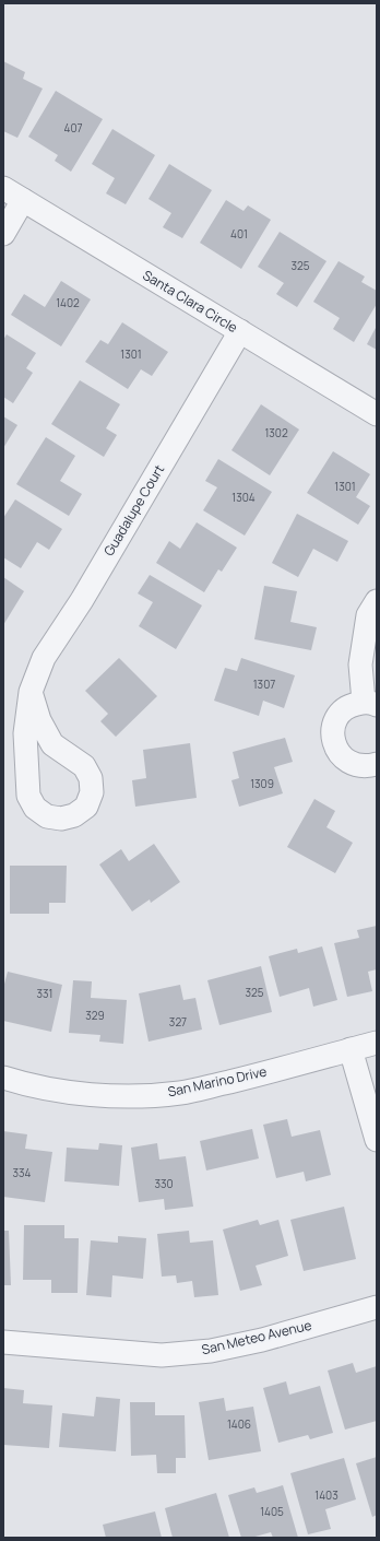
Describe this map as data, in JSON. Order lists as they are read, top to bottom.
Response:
{
  "streets": {
    "street": [
      "Santa Clara Circle",
      "Guadalupe Court",
      "San Marino Drive",
      "San Meteo Avenue"
    ]
  },
  "crossings": [
    ["Santa Clara Circle", "Guadalupe Court"]
  ],
  "house_numbers": [
    "407",
    "401",
    "325",
    "1402",
    "1301",
    "1302",
    "1301",
    "1304",
    "1307",
    "1309",
    "325",
    "331",
    "329",
    "327",
    "334",
    "330",
    "1406",
    "1403",
    "1405"
  ]
}
